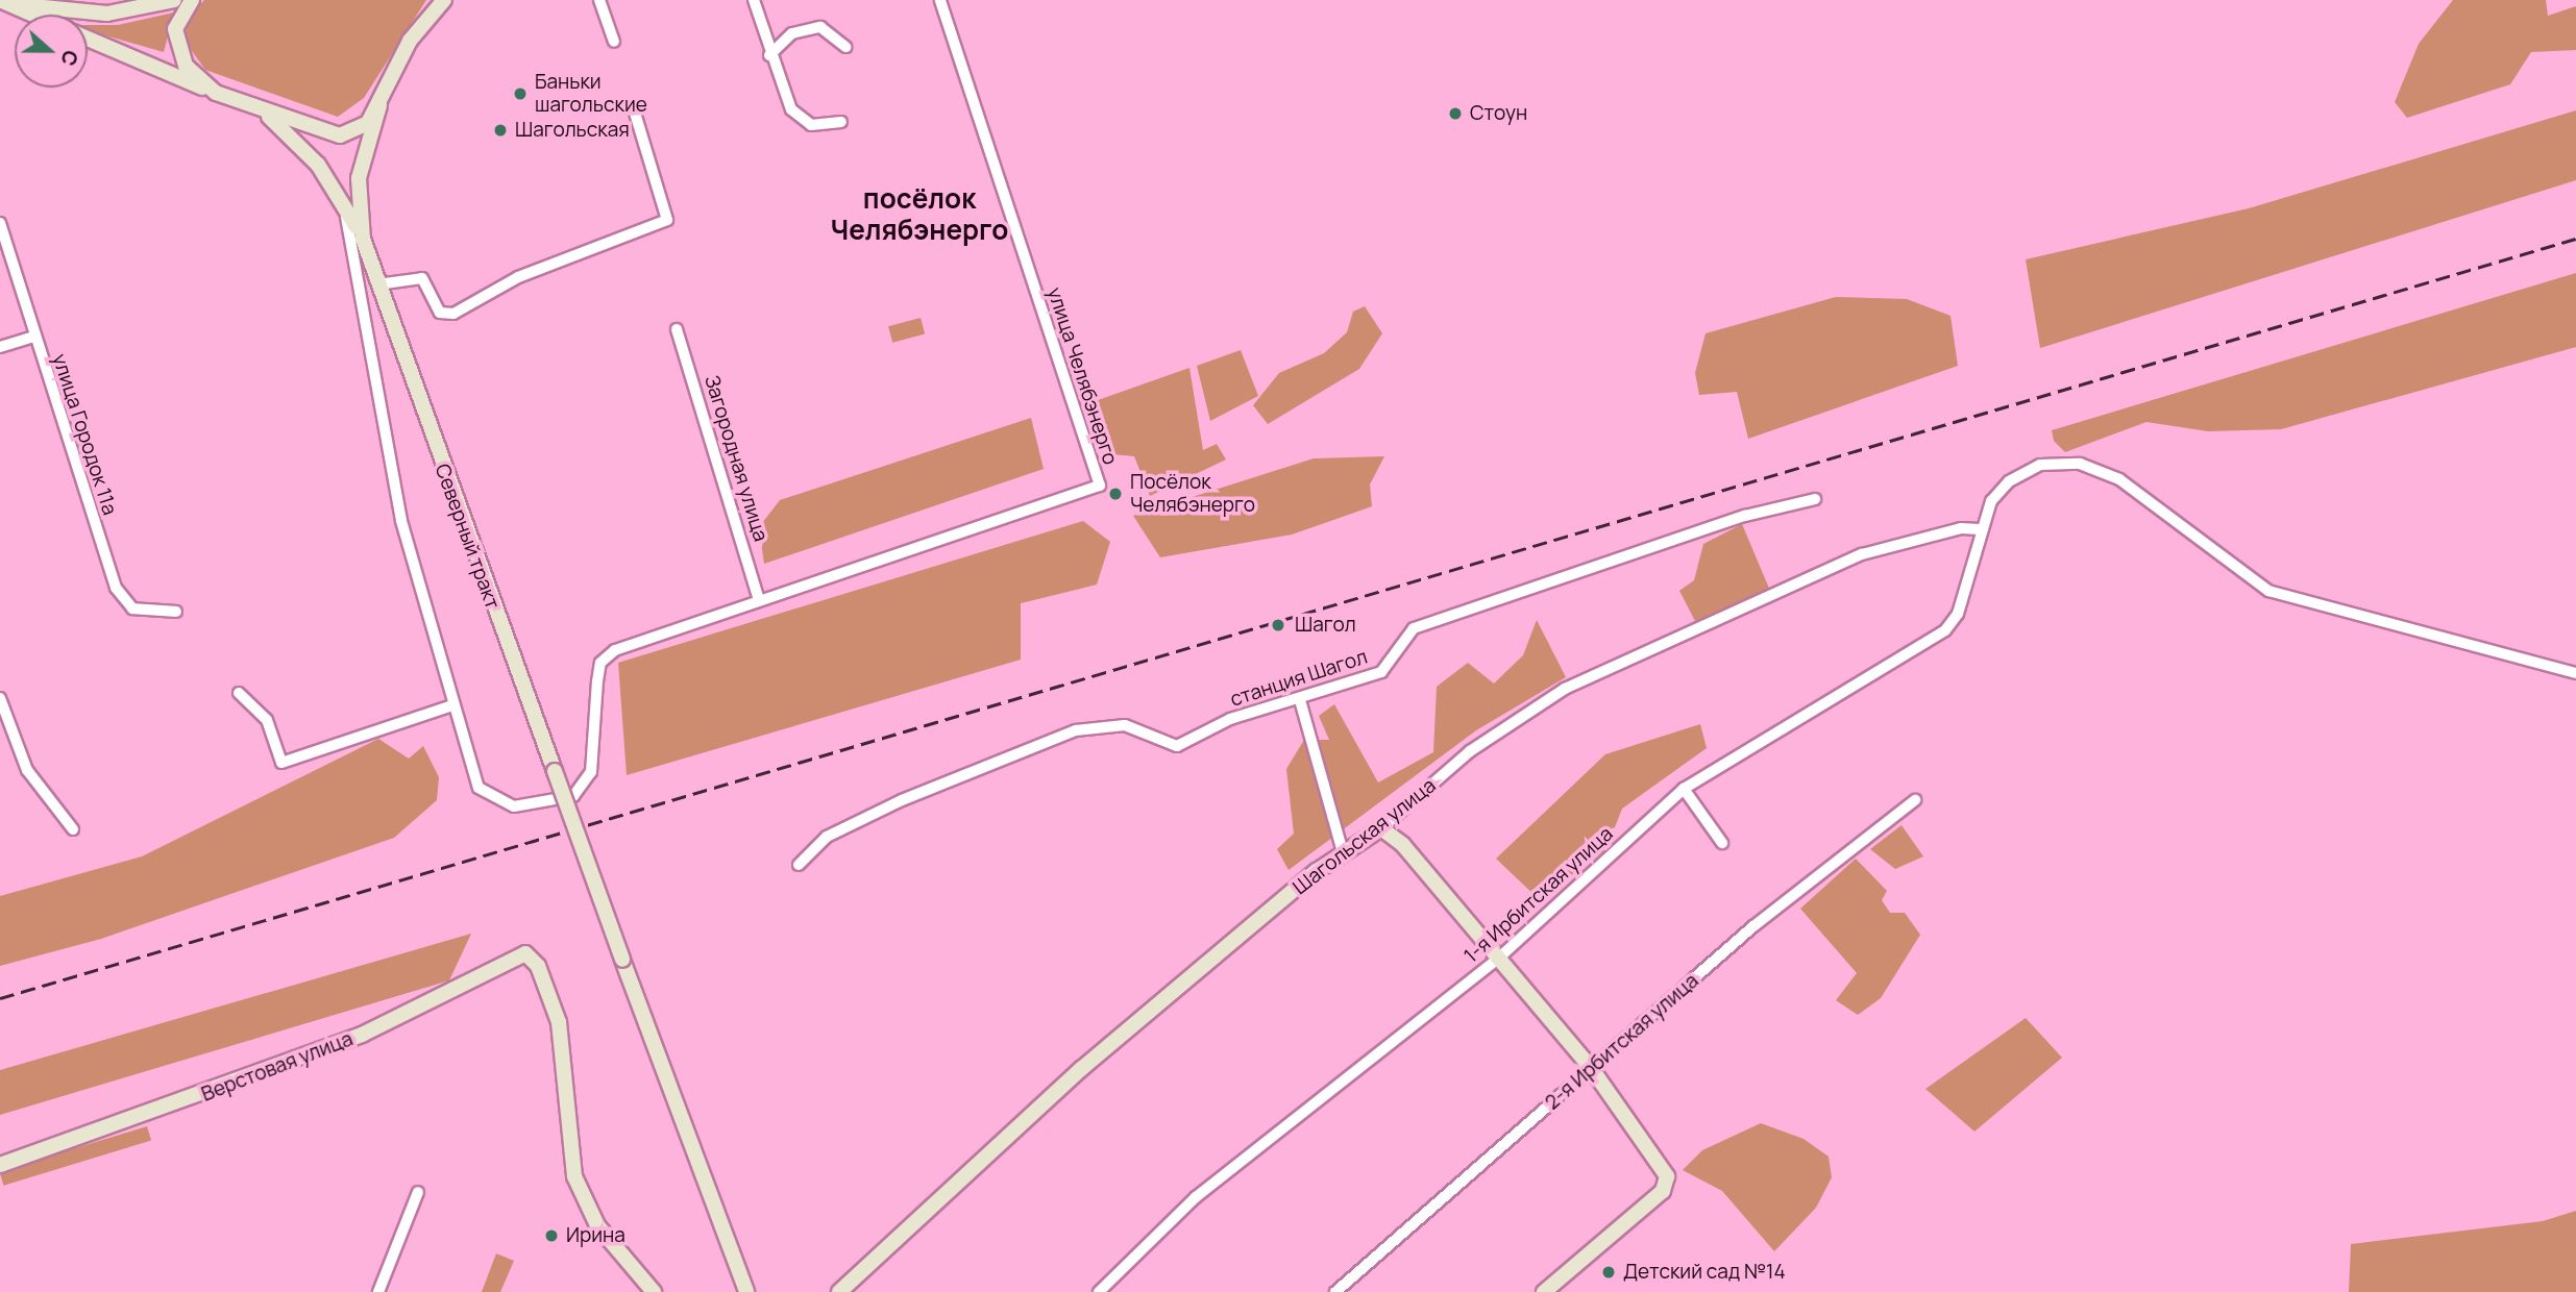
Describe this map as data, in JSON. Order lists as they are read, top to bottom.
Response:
{
  "streets": {
    "street": [
      "улица Челябэнерго",
      "улица Городок 11а",
      "Загородная улица",
      "Северный тракт",
      "станция Шагол",
      "Шагольская улица",
      "1-я Ирбитская улица",
      "2-я Ирбитская улица",
      "Верстовая улица"
    ]
  },
  "crossings": [
    ["улица Челябэнерго", "Загородная улица"],
    ["Шагольская улица", "1-я Ирбитская улица"]
  ],
  "districts": ["посёлок Челябэнерго"],
  "places": [
    "Баньки шагольские",
    "Стоун",
    "Шагольская",
    "Посёлок Челябэнерго",
    "Шагол",
    "Ирина",
    "Детский сад №14"
  ],
  "north": "right"
}
